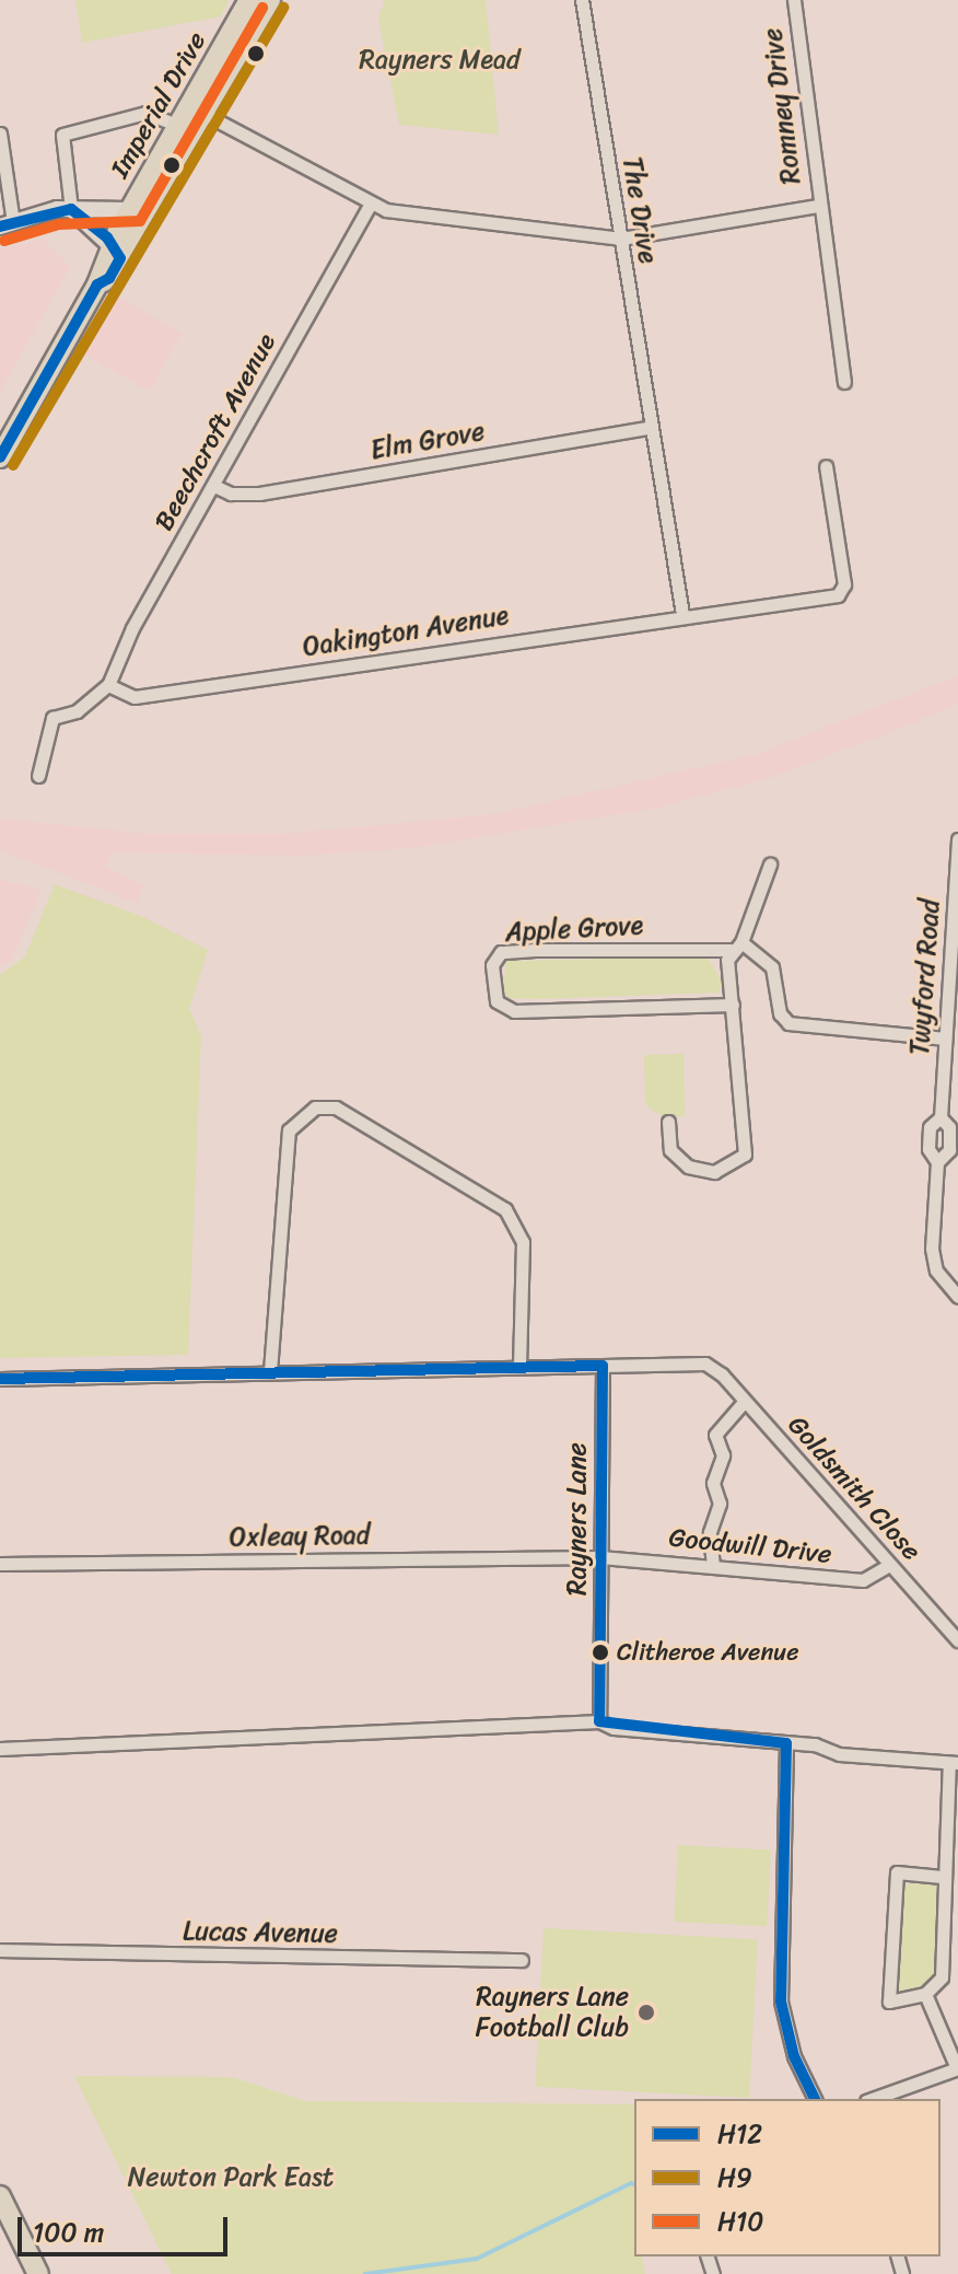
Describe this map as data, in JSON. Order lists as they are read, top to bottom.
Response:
{
  "streets": {
    "main road": ["Imperial Drive"],
    "street": [
      "Romney Drive",
      "The Drive",
      "Beechcroft Avenue",
      "Elm Grove",
      "Oakington Avenue",
      "Apple Grove",
      "Twyford Road",
      "Goldsmith Close",
      "Rayners Lane",
      "Oxleay Road",
      "Goodwill Drive",
      "Lucas Avenue"
    ]
  },
  "crossings": [
    ["The Drive", "Elm Grove"],
    ["The Drive", "Oakington Avenue"],
    ["Beechcroft Avenue", "Elm Grove"],
    ["Beechcroft Avenue", "Oakington Avenue"],
    ["Goldsmith Close", "Rayners Lane"],
    ["Goldsmith Close", "Goodwill Drive"],
    ["Rayners Lane", "Oxleay Road"],
    ["Rayners Lane", "Goodwill Drive"],
    ["Oxleay Road", "Goodwill Drive"]
  ],
  "parks": ["Rayners Mead", "Newton Park East"],
  "places": ["Clitheroe Avenue", "Rayners Lane Football Club"],
  "lines": ["transit line H9", "transit line H10", "transit line H12"],
  "legend": ["H12", "H9", "H10"],
  "scale_bar": "100 m"
}
